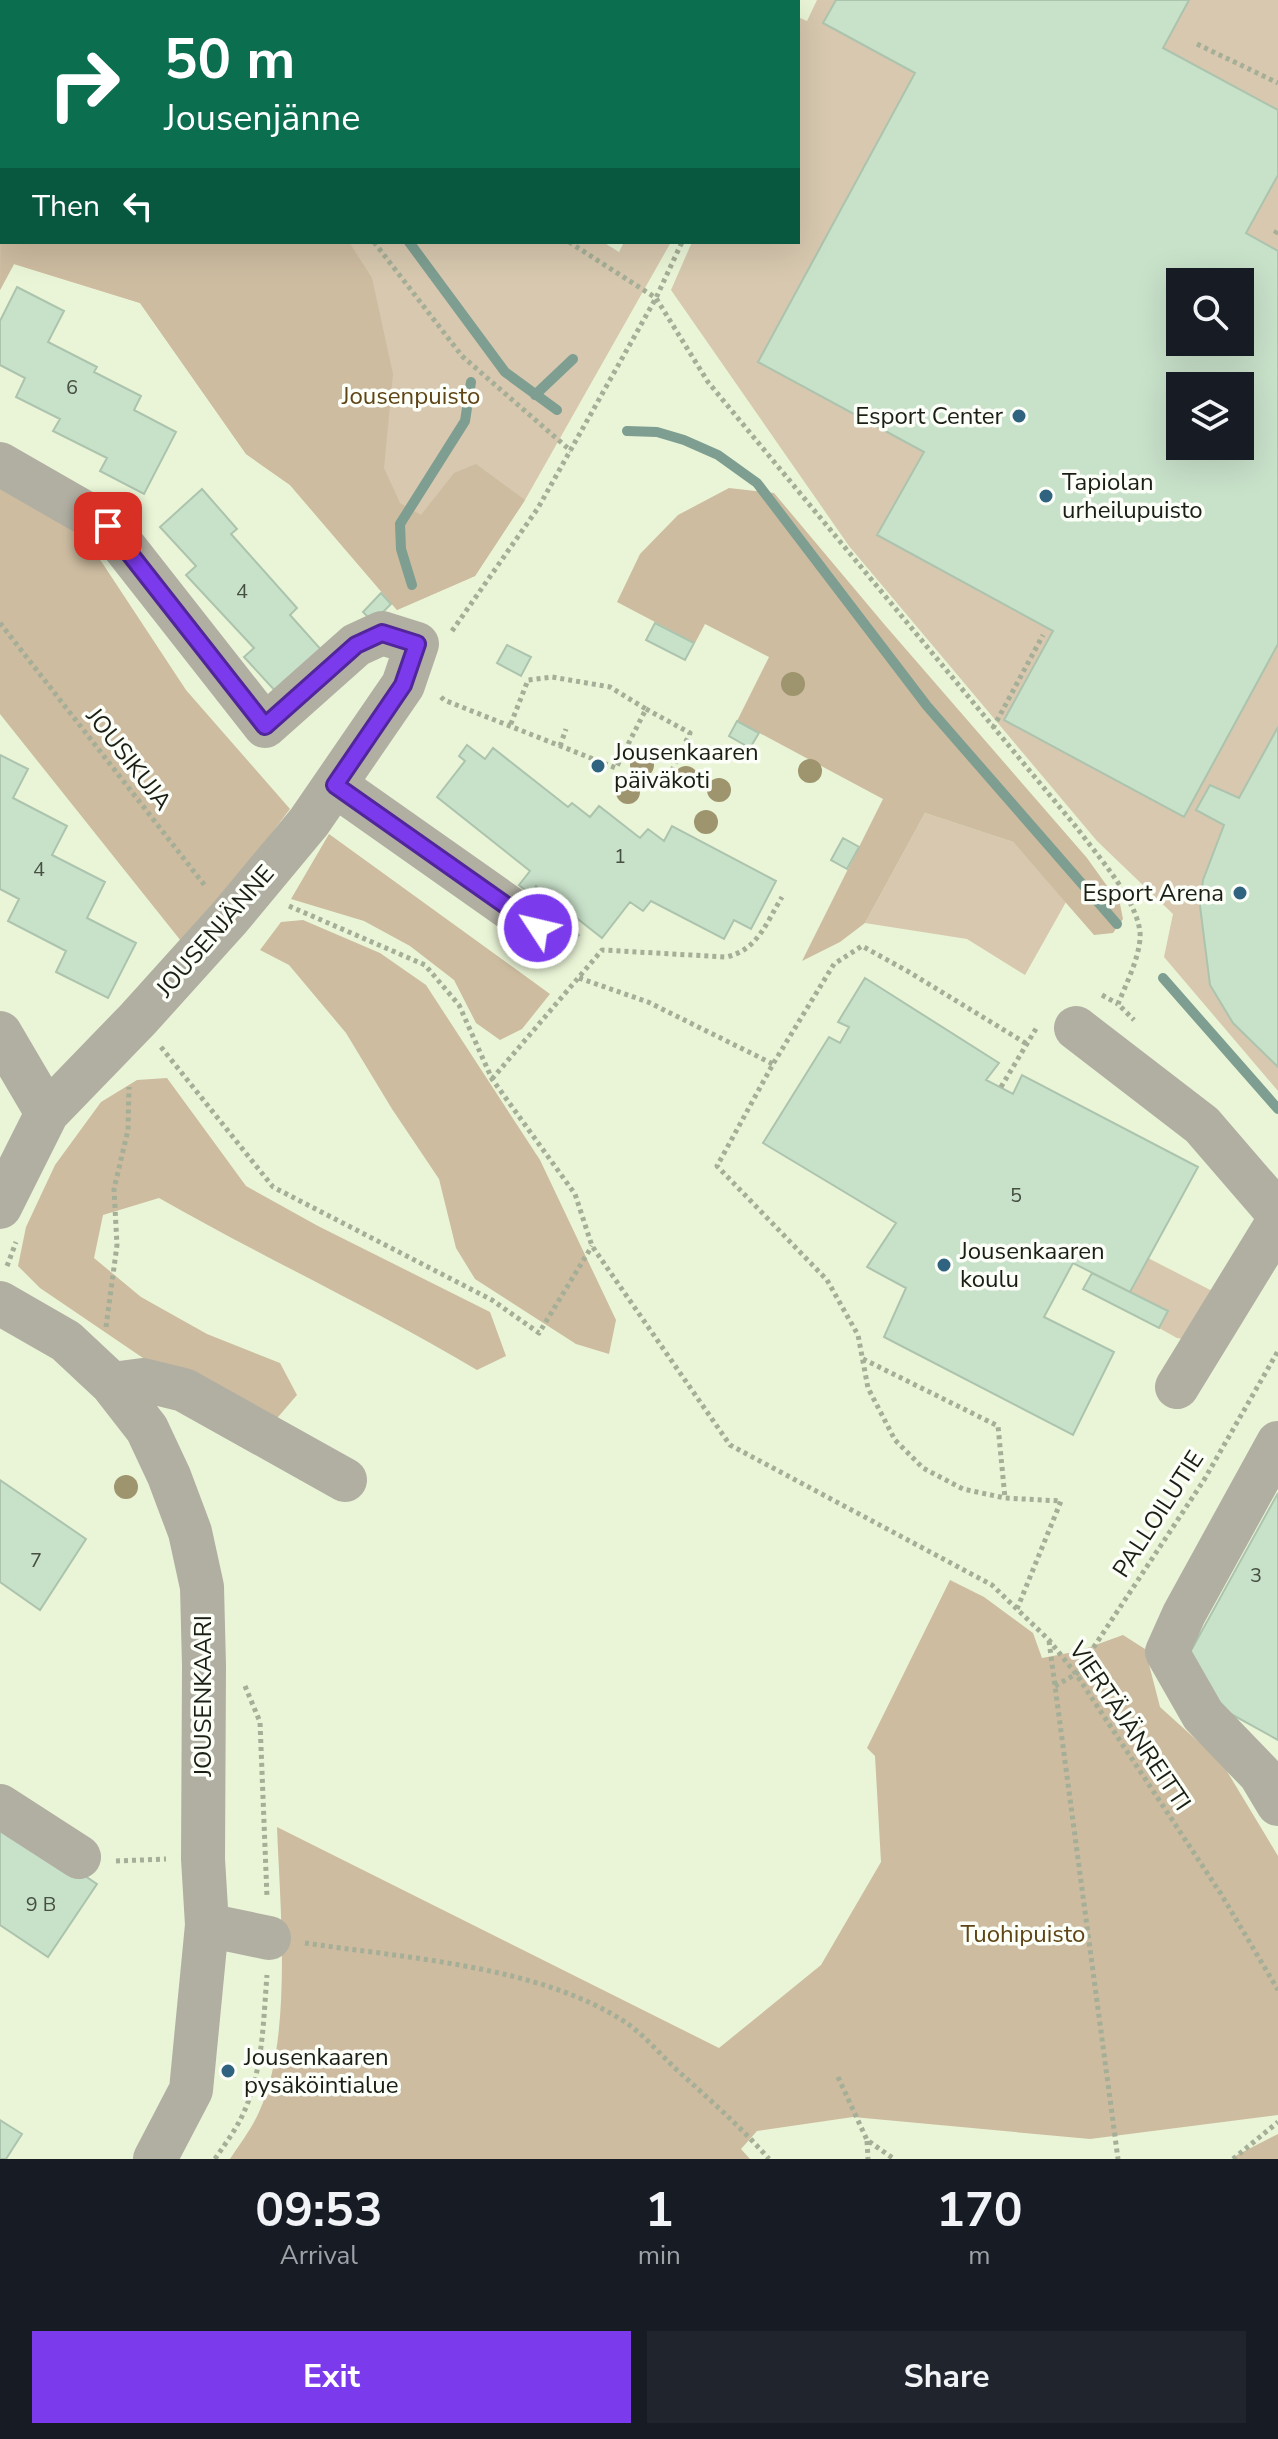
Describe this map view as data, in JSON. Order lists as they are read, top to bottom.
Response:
{
  "streets": {
    "street": ["JOUSENJÄNNE", "JOUSENKAARI"],
    "path": ["JOUSIKUJA", "PALLOILUTIE", "VIERTÄJÄNREITTI"]
  },
  "crossings": [
    ["JOUSIKUJA", "JOUSENJÄNNE"],
    ["JOUSIKUJA", "VIERTÄJÄNREITTI"],
    ["PALLOILUTIE", "VIERTÄJÄNREITTI"]
  ],
  "parks": ["Jousenpuisto", "Tuohipuisto"],
  "places": [
    "Esport Center",
    "Tapiolan urheilupuisto",
    "Jousenkaaren päiväkoti",
    "Esport Arena",
    "Jousenkaaren koulu",
    "Jousenkaaren pysäköintialue"
  ],
  "house_numbers": [
    "6",
    "4",
    "1",
    "4",
    "5",
    "7",
    "3",
    "9 B"
  ],
  "page": {
    "turn": ["50 m", "Jousenjänne"],
    "then": "Then",
    "eta": [
      "09:53",
      "Arrival",
      "1",
      "min",
      "170",
      "m"
    ],
    "buttons": ["Exit", "Share"]
  }
}
